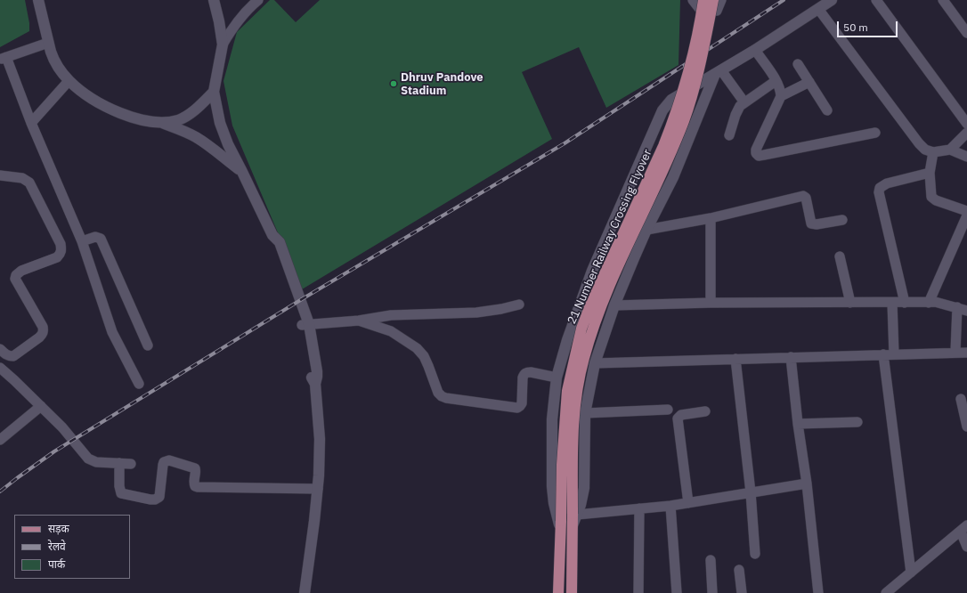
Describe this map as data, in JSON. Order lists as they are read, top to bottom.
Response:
{
  "streets": {
    "main road": ["21 Number Railway Crossing Flyover"]
  },
  "places": ["Dhruv Pandove Stadium"],
  "legend": ["सड़क", "रेलवे", "पार्क"],
  "scale_bar": "50 m"
}
